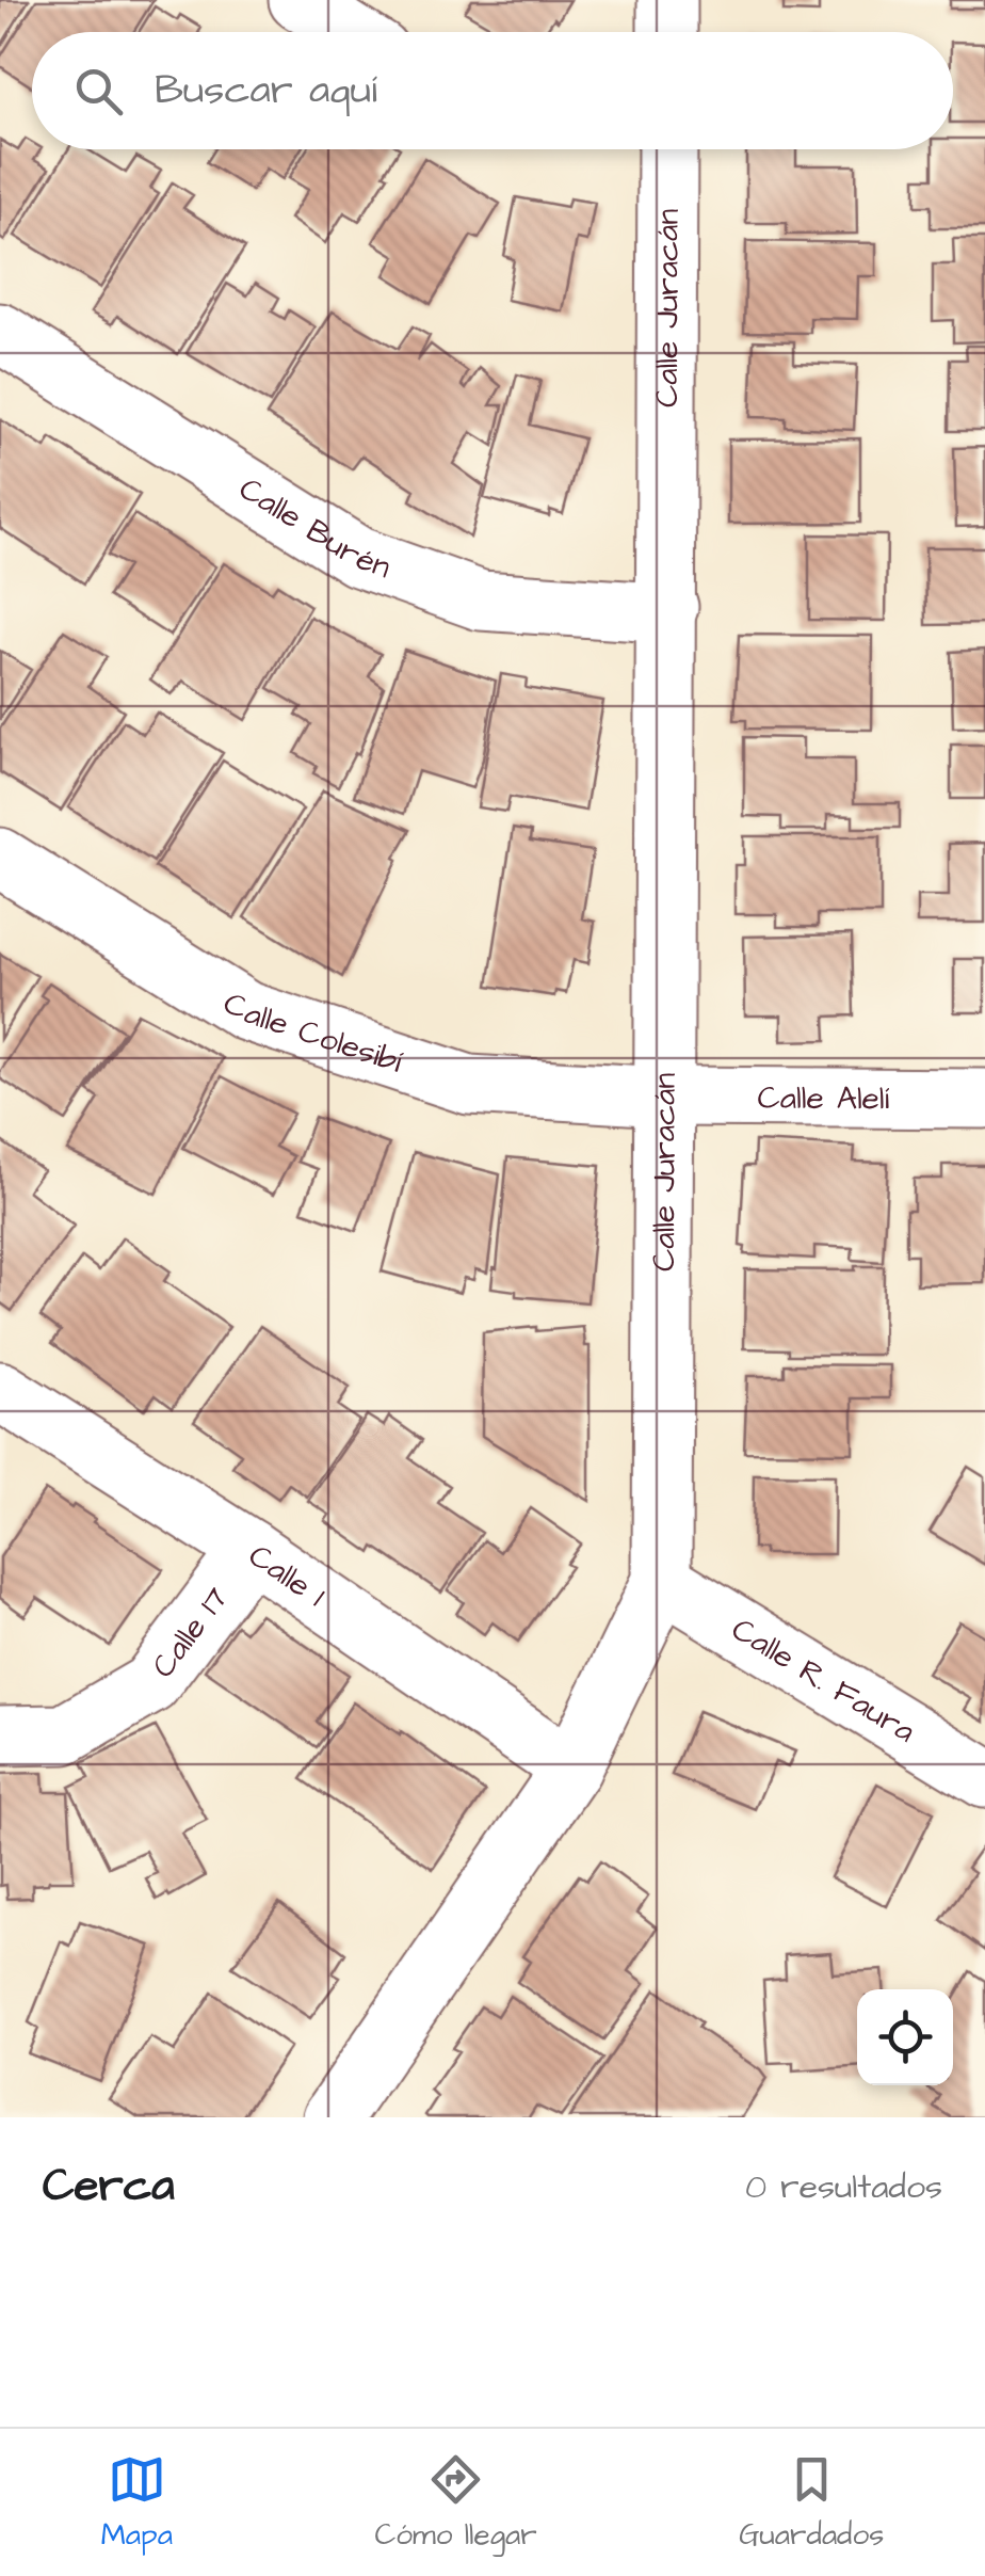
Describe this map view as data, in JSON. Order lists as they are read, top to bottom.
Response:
{
  "streets": {
    "street": [
      "Calle Juracán",
      "Calle Burén",
      "Calle Colesibí",
      "Calle Alelí",
      "Calle 1",
      "Calle 17",
      "Calle R. Faura"
    ]
  },
  "crossings": [
    ["Calle Juracán", "Calle Burén"],
    ["Calle Juracán", "Calle Colesibí"],
    ["Calle Juracán", "Calle Alelí"],
    ["Calle Juracán", "Calle 1"],
    ["Calle Juracán", "Calle R. Faura"],
    ["Calle Colesibí", "Calle Alelí"],
    ["Calle 1", "Calle 17"]
  ],
  "page": {
    "search": "Buscar aquí",
    "heading": ["Cerca", "0 resultados"],
    "nav": ["Mapa", "Cómo llegar", "Guardados"]
  }
}
